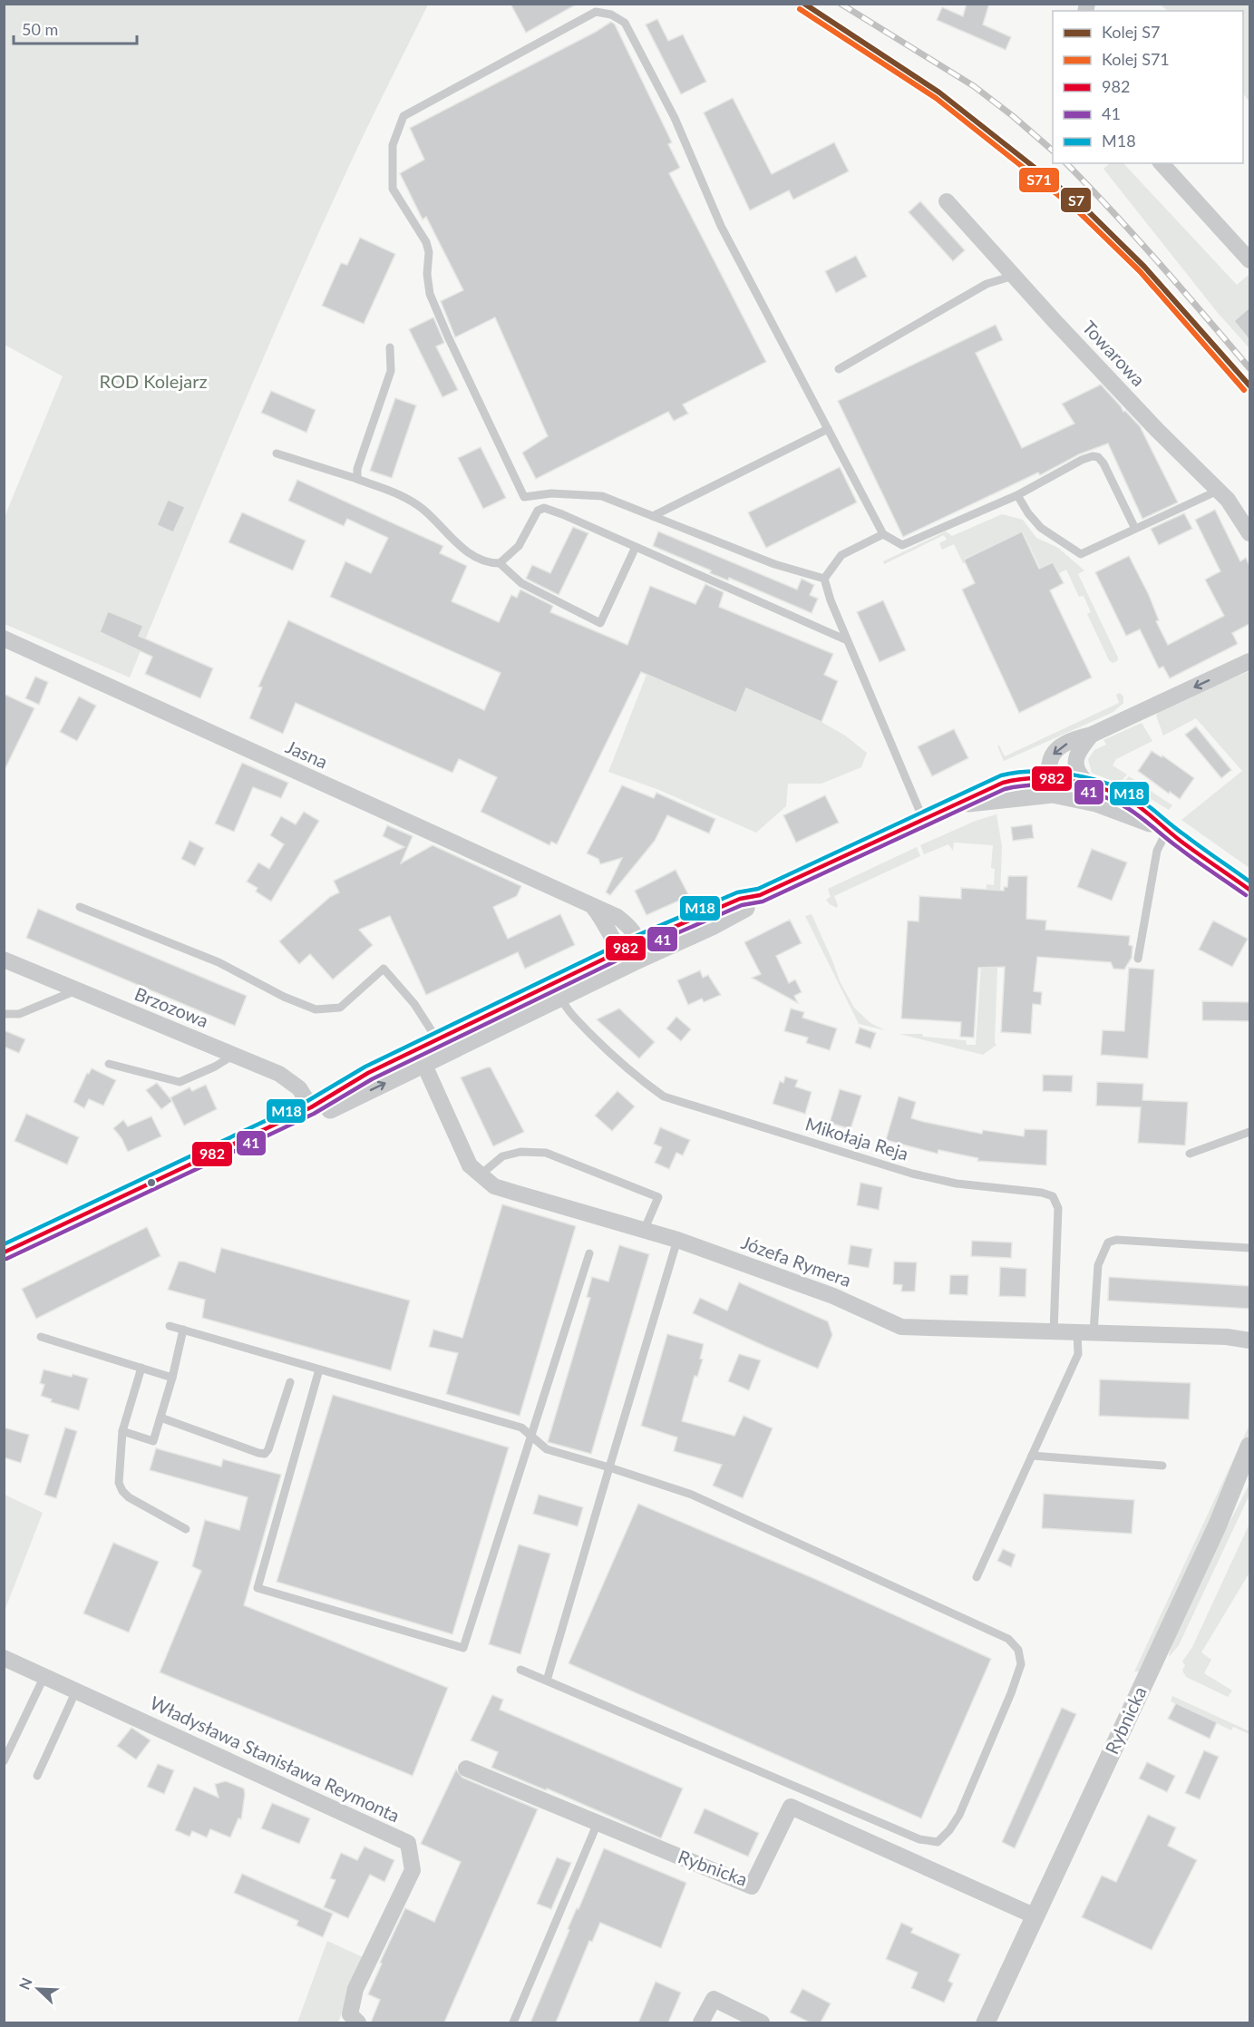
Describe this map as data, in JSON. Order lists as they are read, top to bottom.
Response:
{
  "streets": {
    "street": [
      "Towarowa",
      "Jasna",
      "Brzozowa",
      "Józefa Rymera",
      "Rybnicka",
      "Władysława Stanisława Reymonta"
    ],
    "lane": ["Mikołaja Reja"]
  },
  "crossings": [
    ["Mikołaja Reja", "Józefa Rymera"]
  ],
  "parks": ["ROD Kolejarz"],
  "lines": [
    "rail line S7",
    "rail line S71",
    "transit line M18",
    "transit line 982",
    "transit line 41"
  ],
  "legend": [
    "Kolej S7",
    "Kolej S71",
    "982",
    "41",
    "M18"
  ],
  "scale_bar": "50 m",
  "north": "top left"
}
